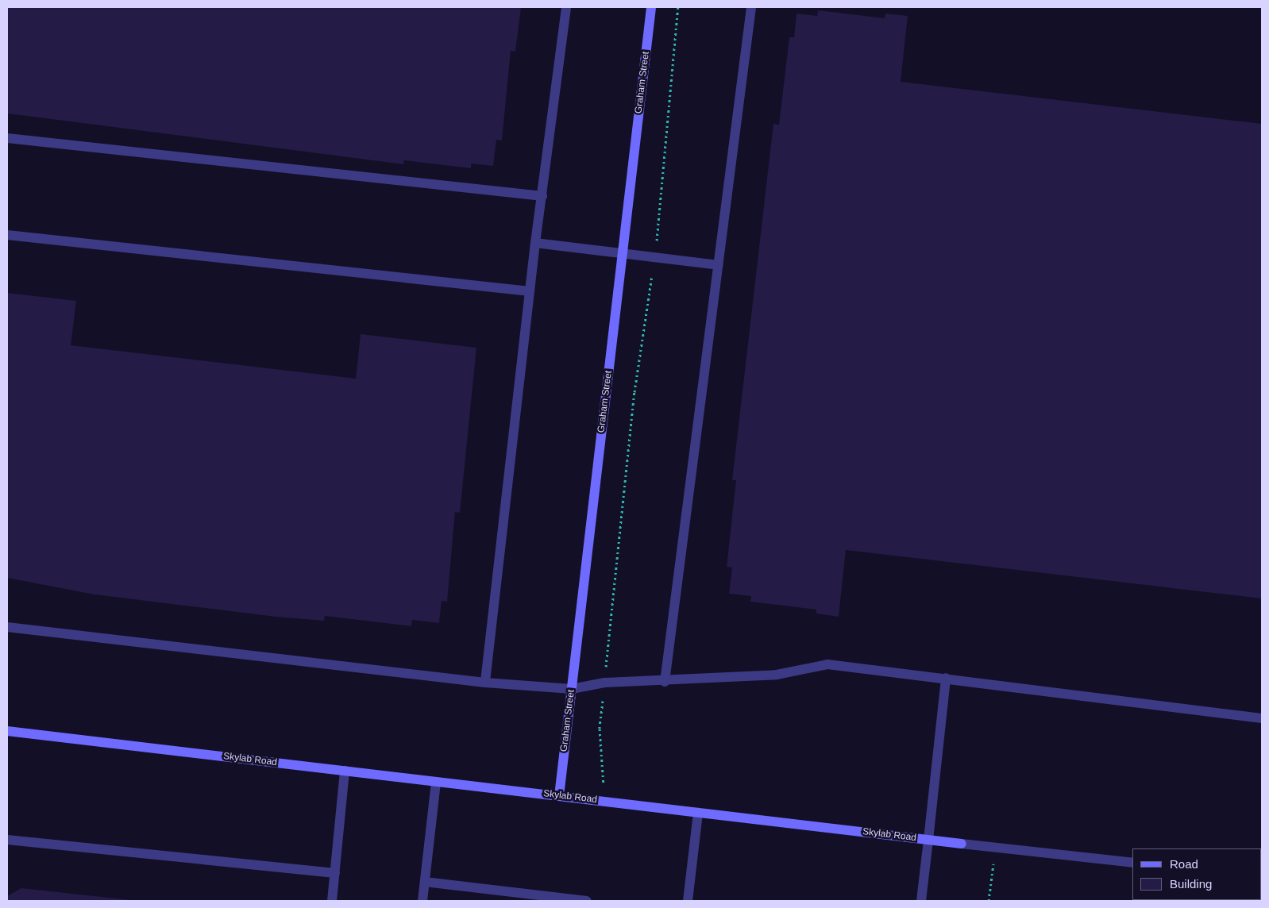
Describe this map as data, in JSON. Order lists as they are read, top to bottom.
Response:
{
  "streets": {
    "street": ["Graham Street", "Skylab Road"]
  },
  "crossings": [
    ["Graham Street", "Skylab Road"]
  ],
  "legend": ["Road", "Building"]
}
